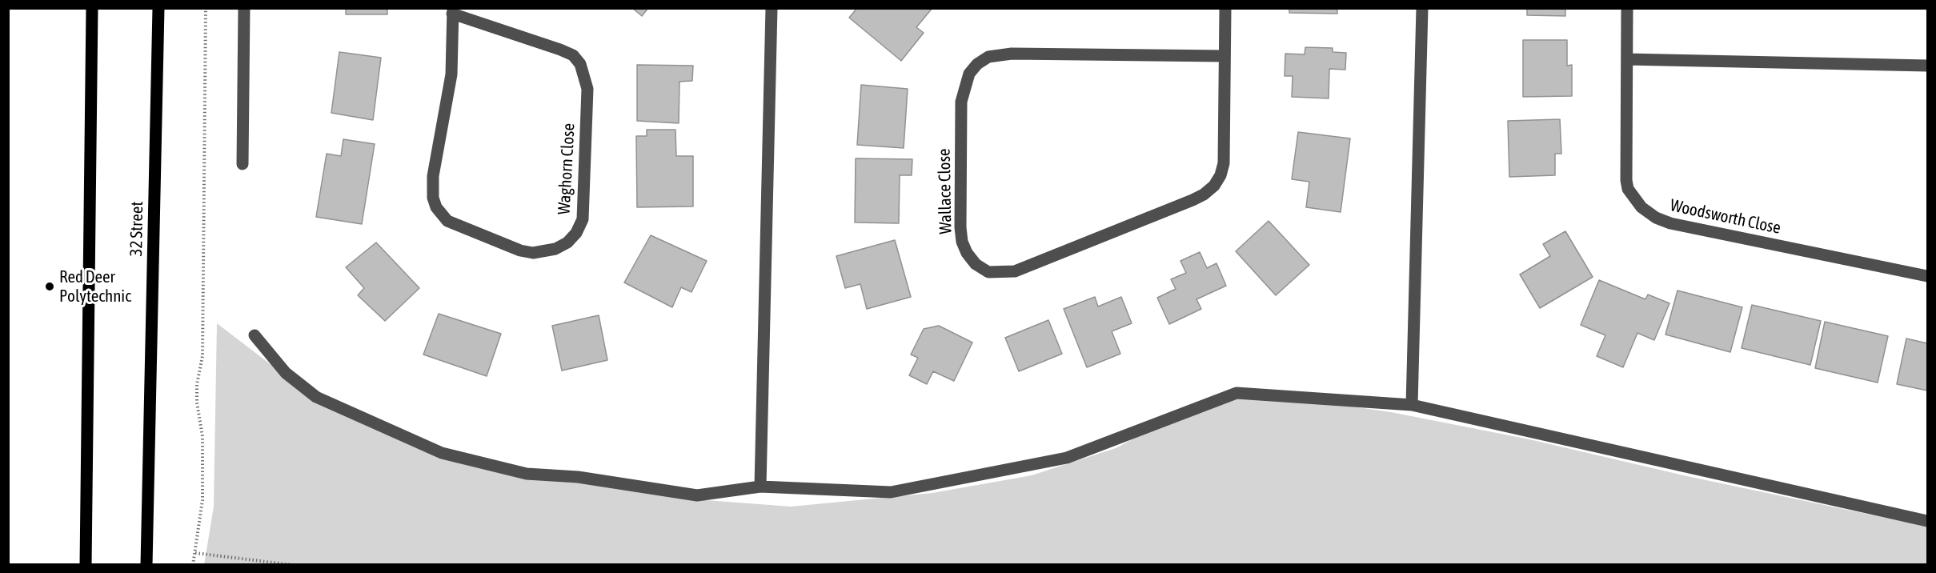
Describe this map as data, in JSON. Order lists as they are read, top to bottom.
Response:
{
  "streets": {
    "main road": ["32 Street"],
    "street": ["Waghorn Close", "Wallace Close", "Woodsworth Close"]
  },
  "places": ["Red Deer Polytechnic"]
}
